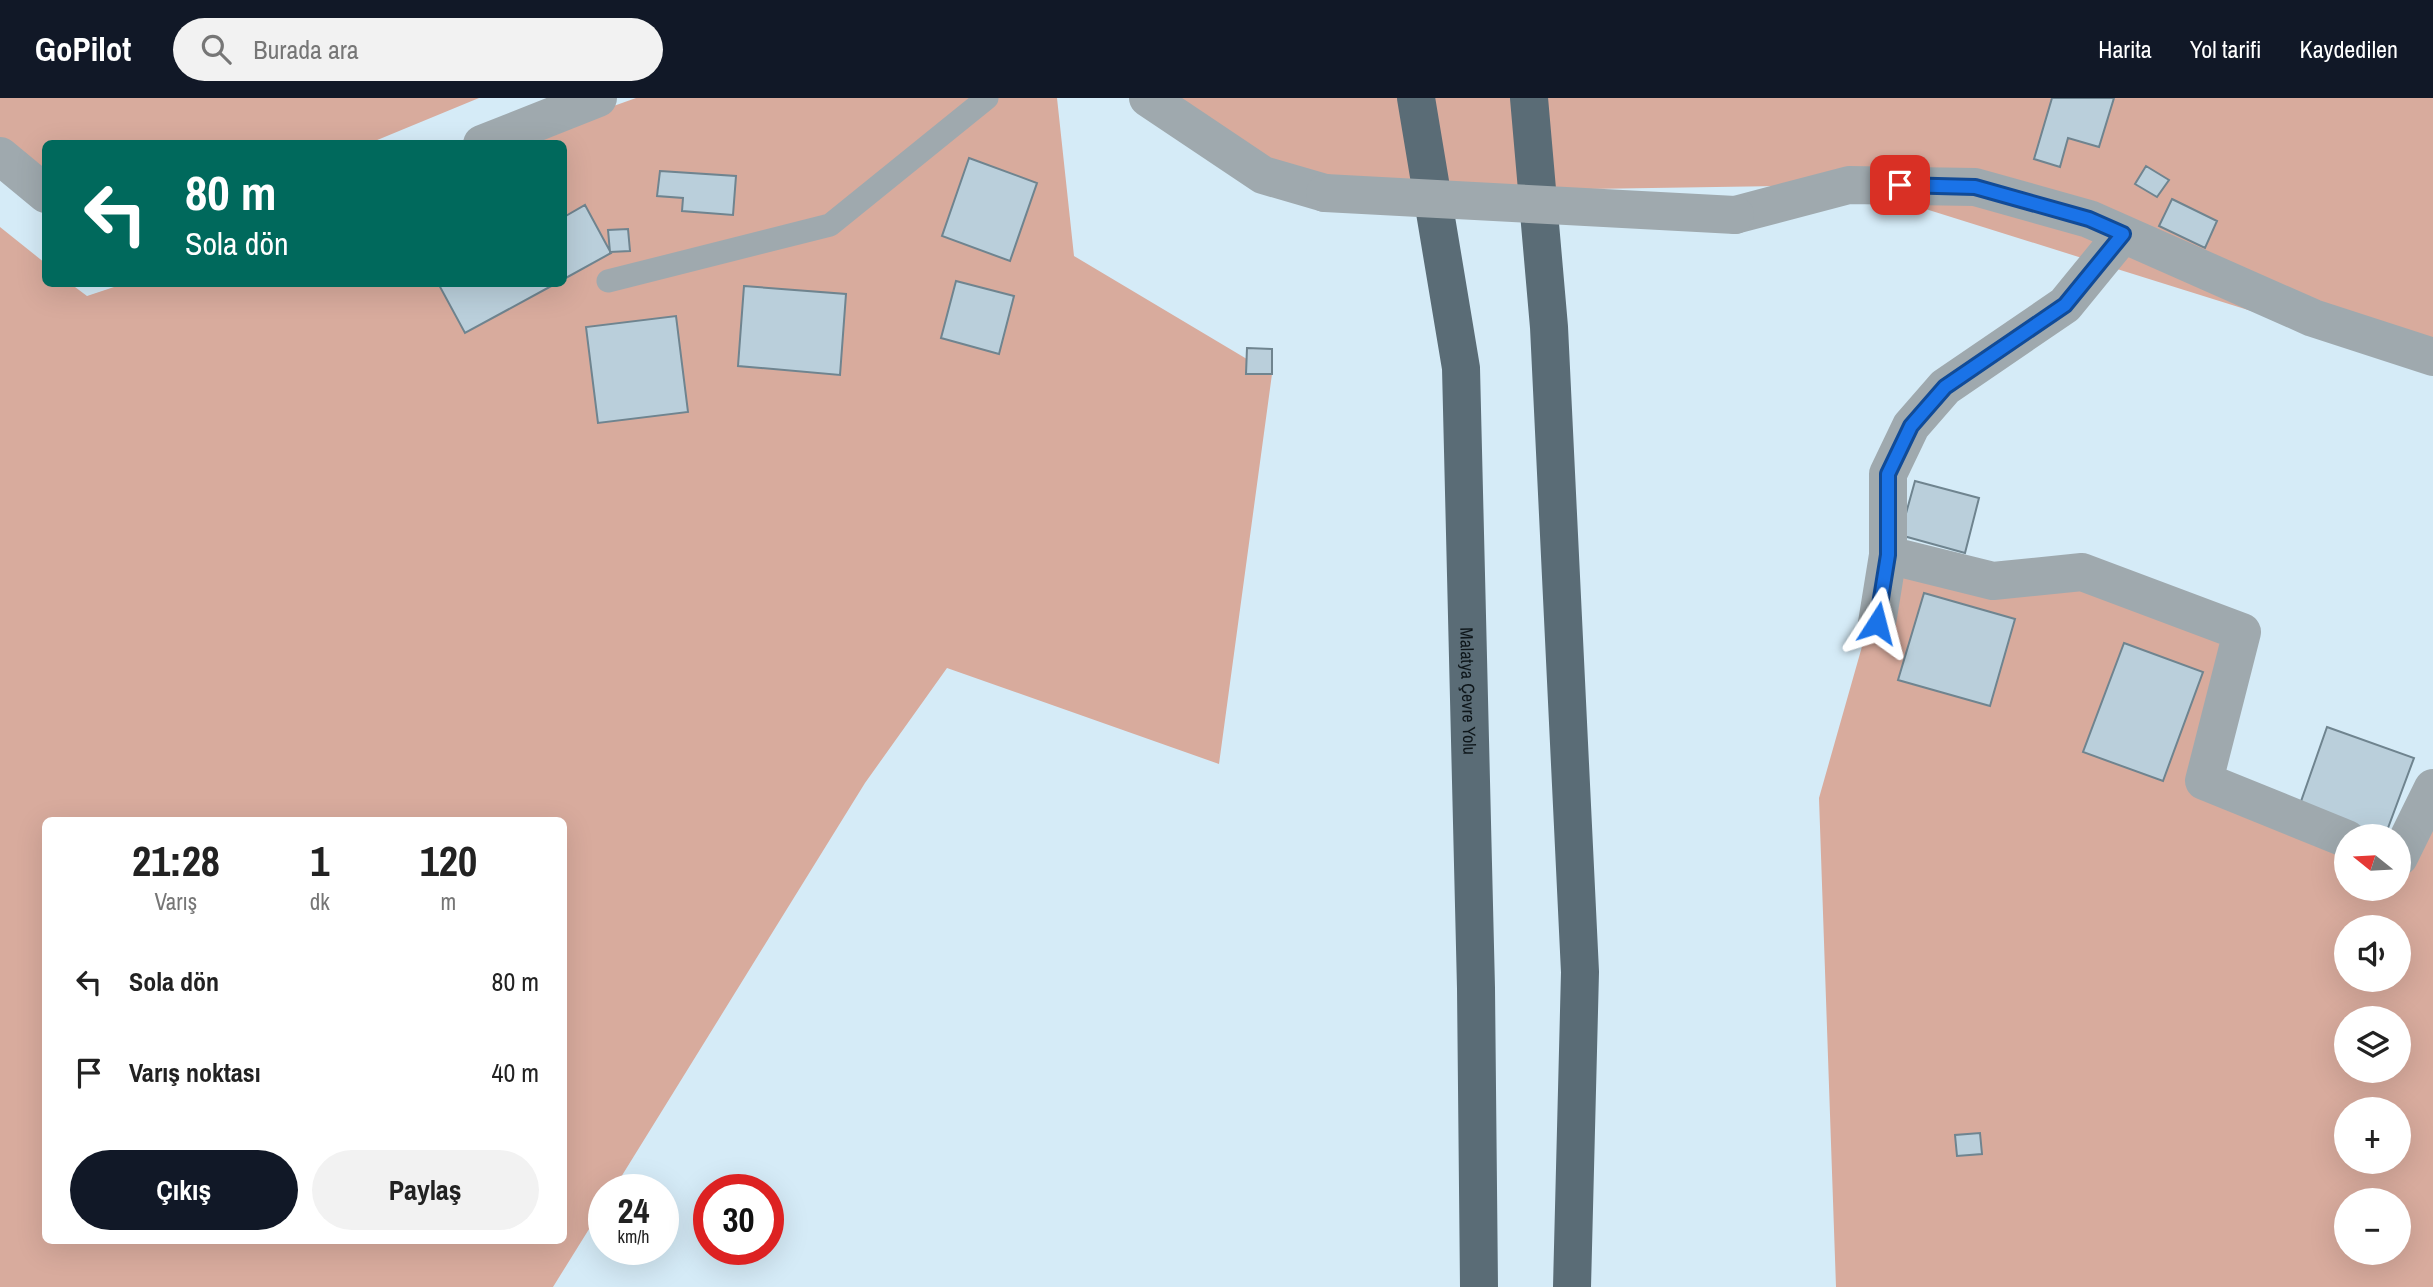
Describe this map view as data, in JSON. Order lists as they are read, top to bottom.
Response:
{
  "streets": {
    "highway": ["Malatya Çevre Yolu"]
  },
  "north": "left",
  "page": {
    "header": "GoPilot",
    "search": "Burada ara",
    "nav": ["Harita", "Yol tarifi", "Kaydedilen"],
    "turn": ["80 m", "Sola dön"],
    "eta": [
      "21:28",
      "Varış",
      "1",
      "dk",
      "120",
      "m"
    ],
    "map_buttons": ["+", "−"],
    "list": [
      {
        "name": "Sola dön",
        "value": "80 m"
      },
      {
        "name": "Varış noktası",
        "value": "40 m"
      }
    ],
    "buttons": ["Çıkış", "Paylaş"],
    "speed": "24 km/h",
    "limit": "30"
  }
}
